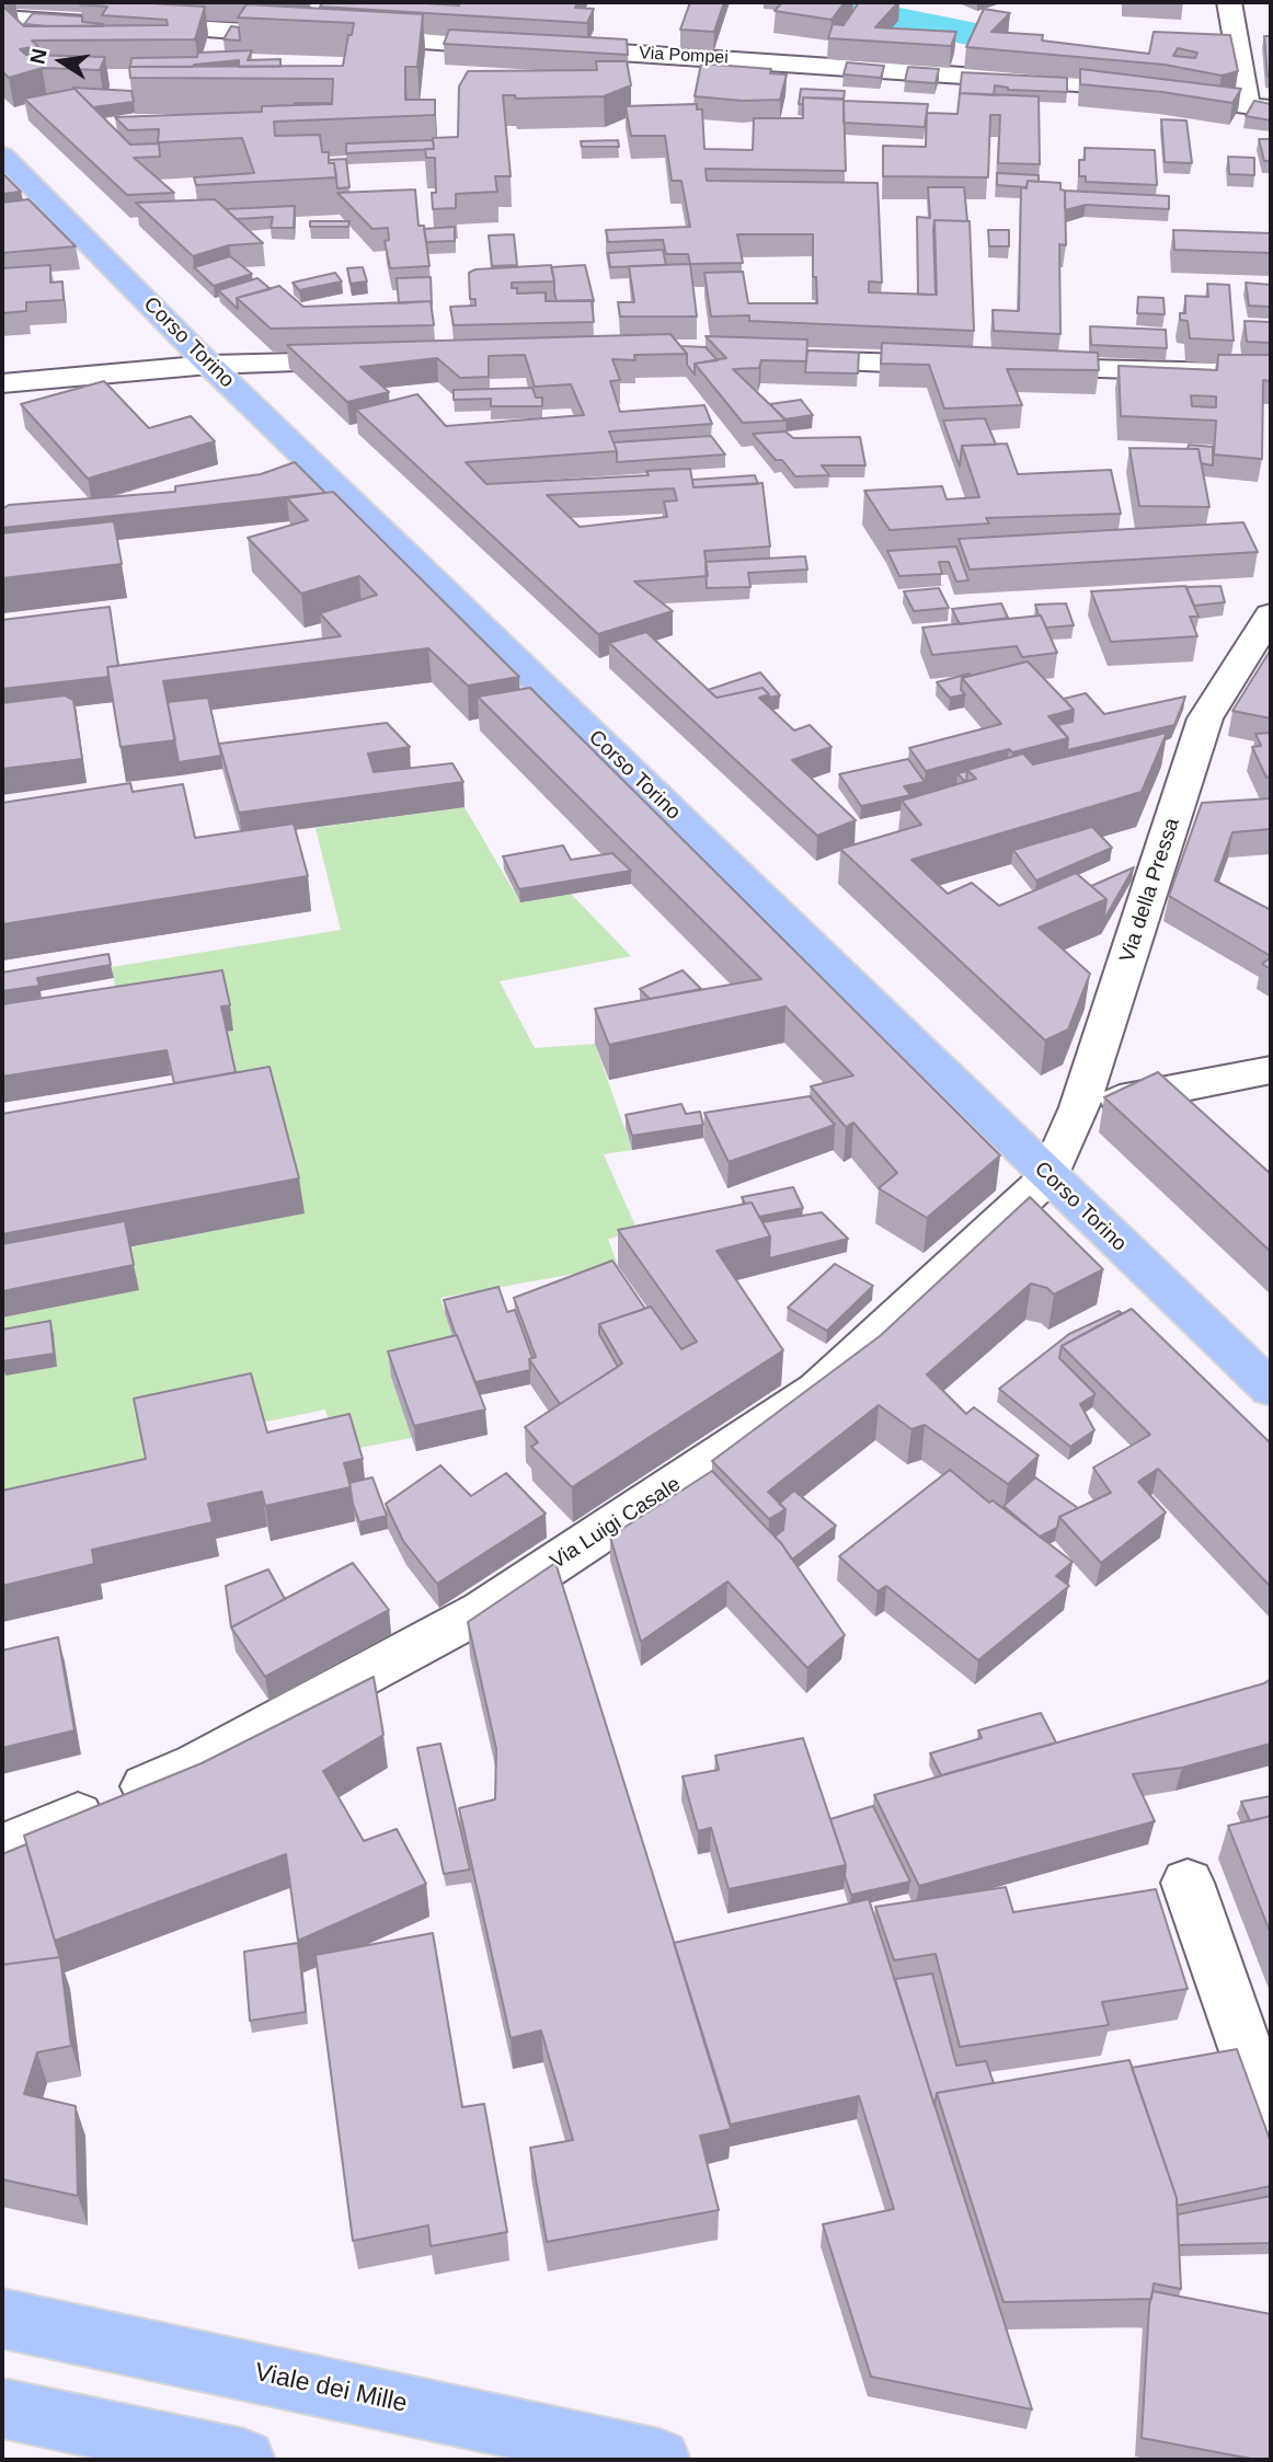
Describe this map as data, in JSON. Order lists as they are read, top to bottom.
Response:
{
  "streets": {
    "main road": ["Corso Torino", "Viale dei Mille"],
    "street": ["Via Pompei", "Via della Pressa", "Via Luigi Casale"]
  },
  "crossings": [
    ["Corso Torino", "Via della Pressa"],
    ["Corso Torino", "Via Luigi Casale"],
    ["Via della Pressa", "Via Luigi Casale"]
  ],
  "north": "left"
}
